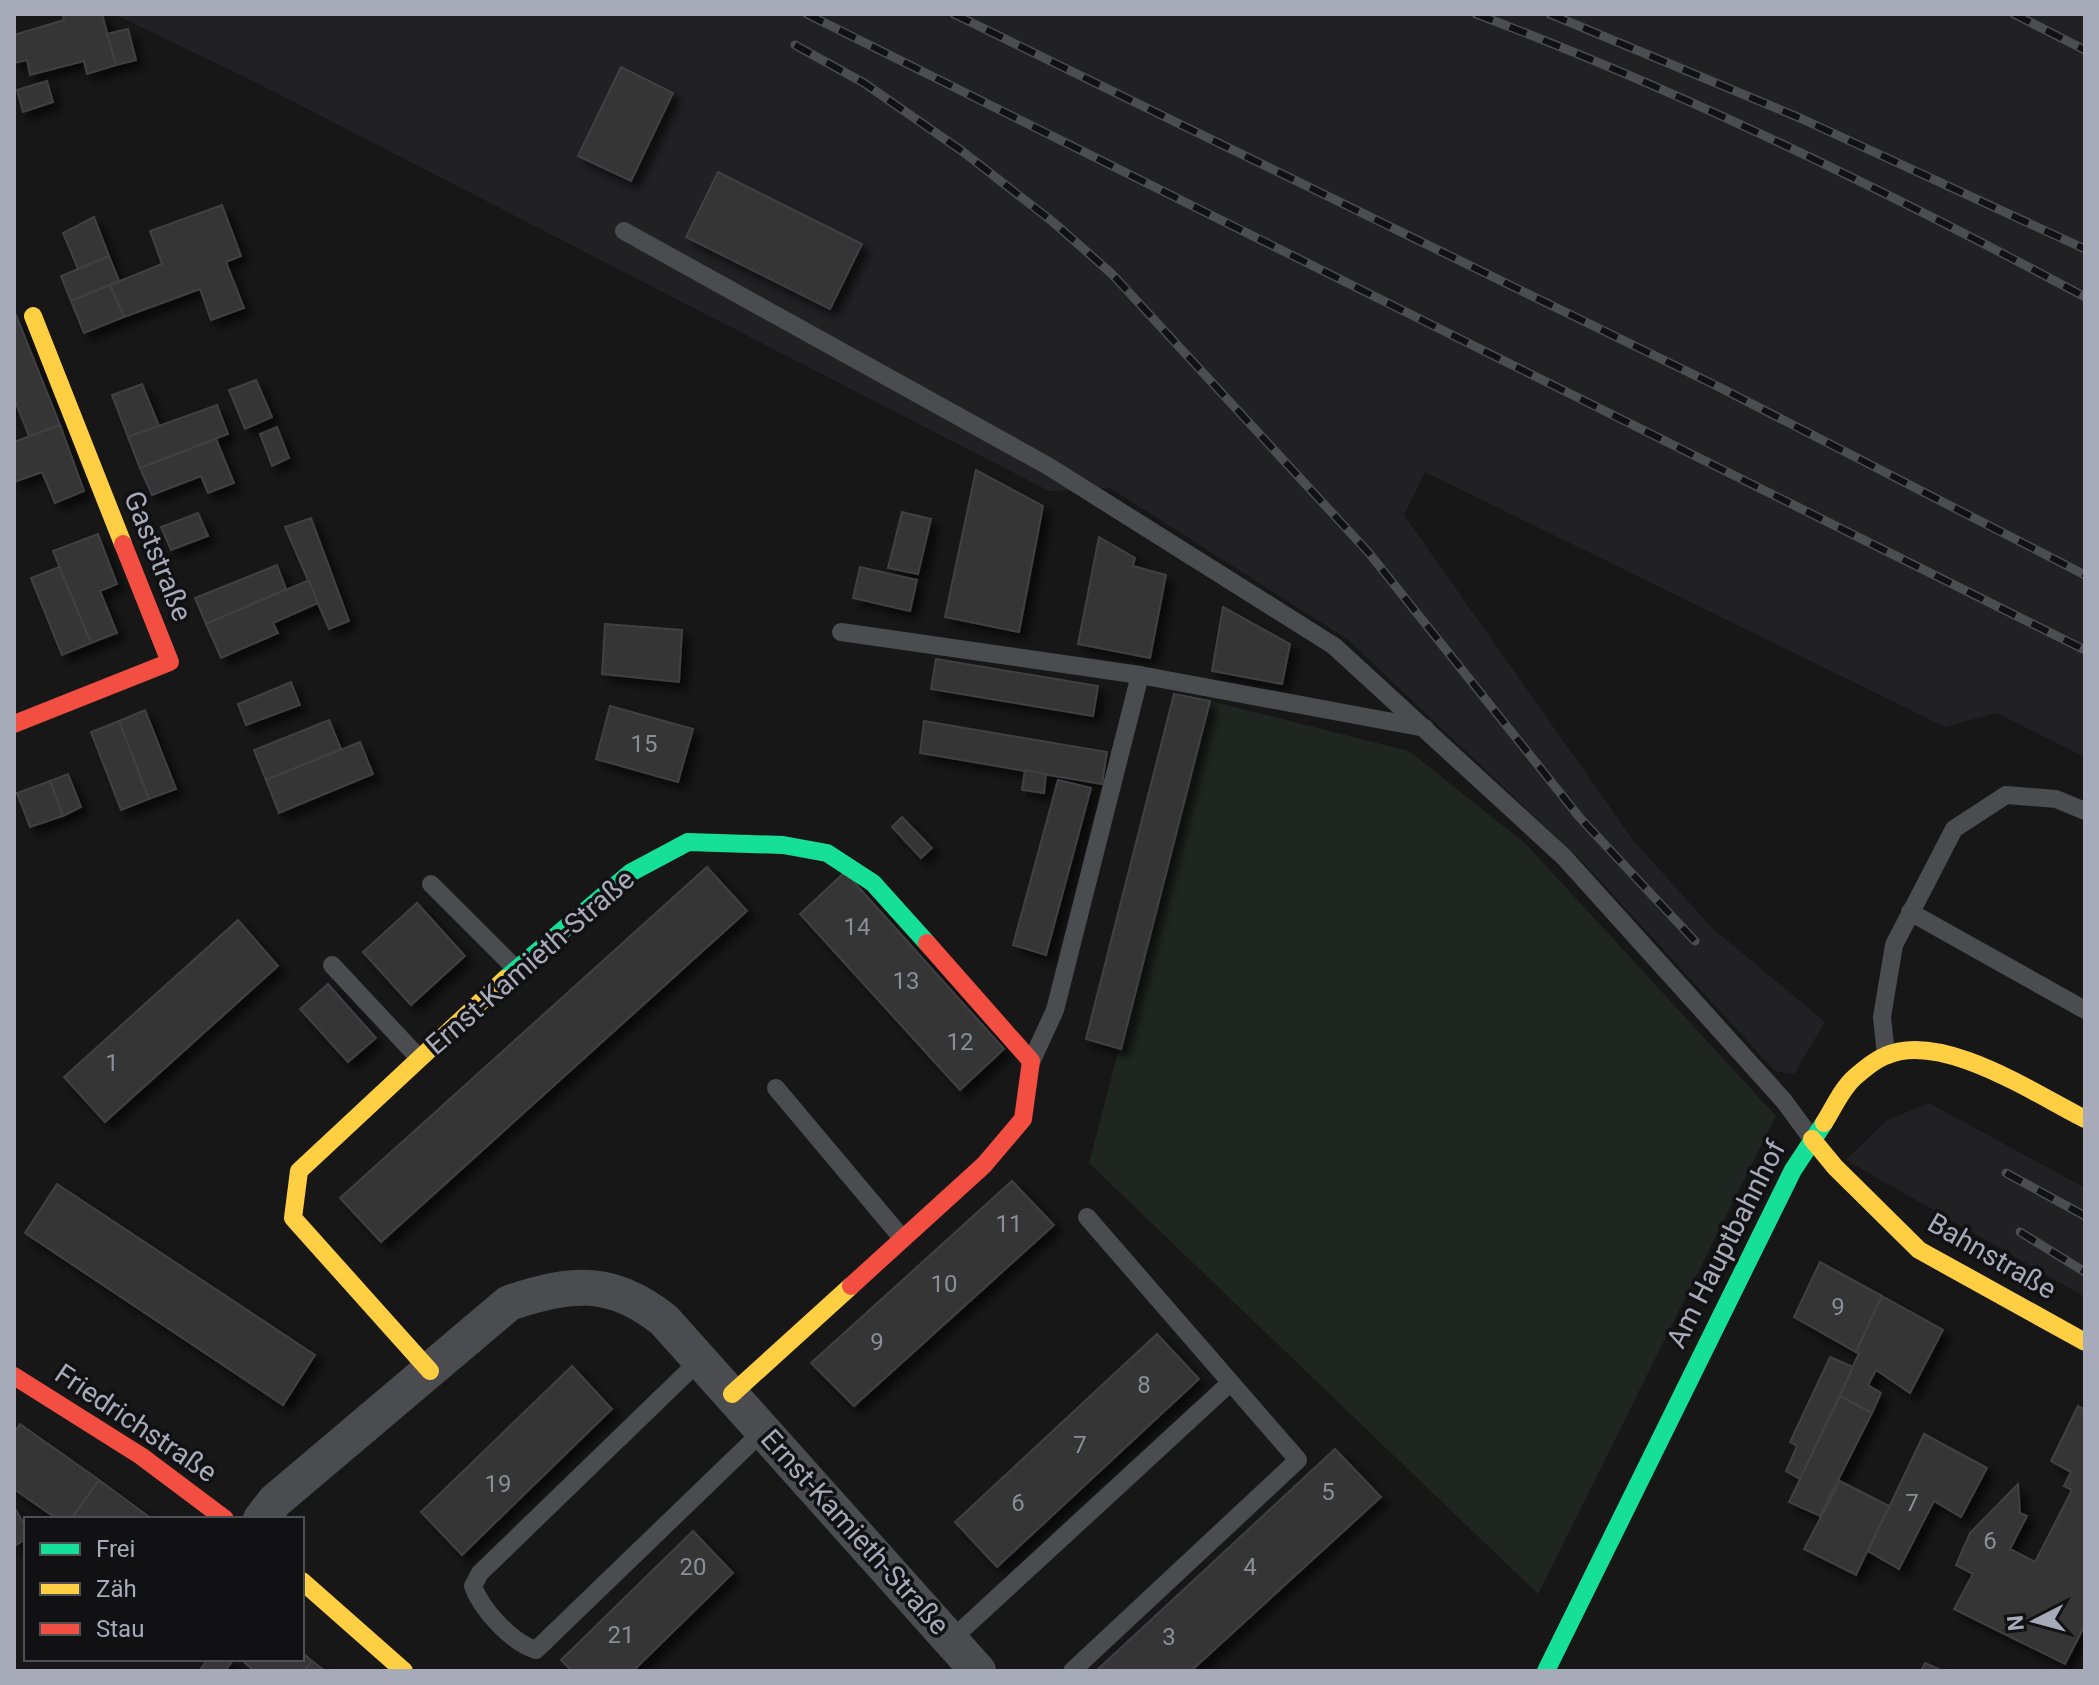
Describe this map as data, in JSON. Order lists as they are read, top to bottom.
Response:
{
  "streets": {
    "street": [
      "Gaststraße",
      "Ernst-Kamieth-Straße",
      "Am Hauptbahnhof",
      "Bahnstraße",
      "Friedrichstraße"
    ]
  },
  "crossings": [
    ["Am Hauptbahnhof", "Bahnstraße"]
  ],
  "house_numbers": [
    "15",
    "14",
    "13",
    "12",
    "1",
    "11",
    "10",
    "9",
    "9",
    "8",
    "7",
    "19",
    "5",
    "6",
    "7",
    "6",
    "20",
    "4",
    "21",
    "3"
  ],
  "legend": ["Frei", "Zäh", "Stau"],
  "north": "left"
}
